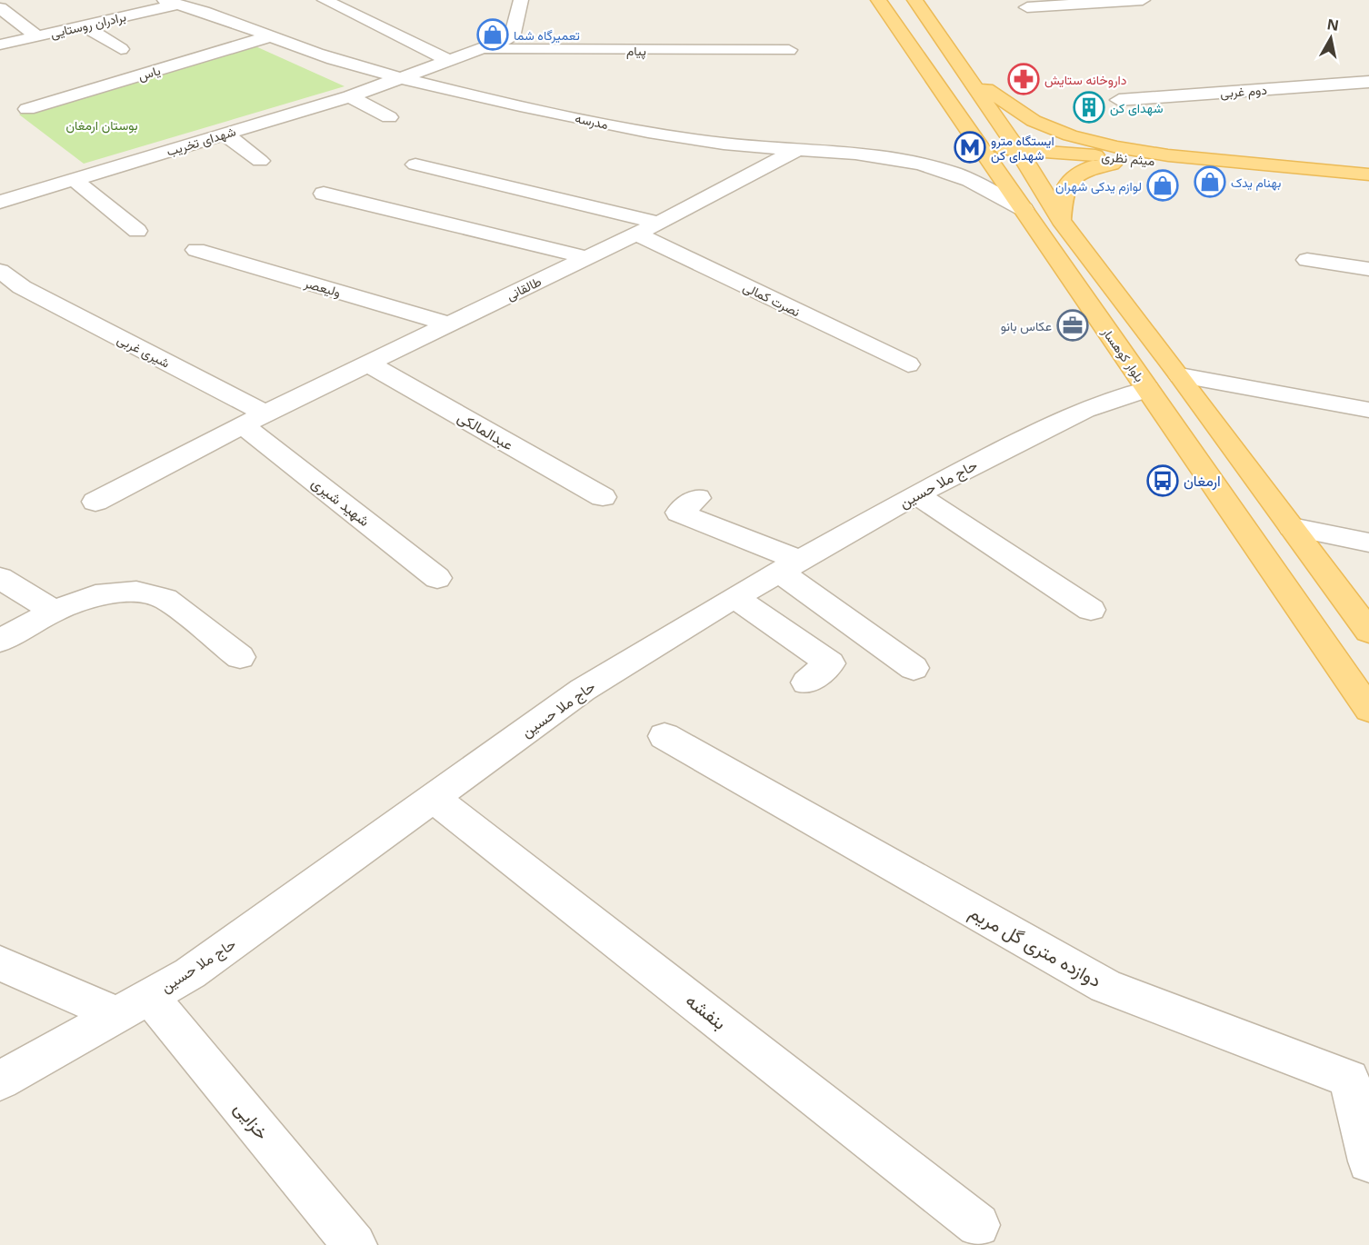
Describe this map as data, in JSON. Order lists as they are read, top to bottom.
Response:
{
  "streets": {
    "main road": ["میثم نظری", "بلوار کوهسار"],
    "street": [
      "برادران روستایی",
      "پیام",
      "یاس",
      "دوم غربی",
      "مدرسه",
      "شهدای تخریب",
      "ولیعصر",
      "طالقانی",
      "نصرت کمالی",
      "شیری غربی",
      "عبدالمالکی",
      "حاج ملا حسین",
      "شهید شیری",
      "دوازده متری گل مریم",
      "بنفشه",
      "خزایی"
    ]
  },
  "crossings": [
    ["برادران روستایی", "مدرسه"],
    ["پیام", "شهدای تخریب"],
    ["یاس", "مدرسه"],
    ["مدرسه", "شهدای تخریب"],
    ["مدرسه", "طالقانی"],
    ["مدرسه", "بلوار کوهسار"],
    ["میثم نظری", "بلوار کوهسار"],
    ["ولیعصر", "طالقانی"],
    ["طالقانی", "نصرت کمالی"],
    ["طالقانی", "شیری غربی"],
    ["طالقانی", "عبدالمالکی"],
    ["طالقانی", "شهید شیری"],
    ["شیری غربی", "شهید شیری"],
    ["بلوار کوهسار", "حاج ملا حسین"],
    ["حاج ملا حسین", "بنفشه"],
    ["حاج ملا حسین", "خزایی"]
  ],
  "parks": ["بوستان ارمغان"],
  "places": {
    "shop": ["تعمیرگاه شما", "بهنام یدک", "لوازم یدکی شهران"],
    "pharmacy": ["داروخانه ستایش"],
    "building": ["شهدای کن"],
    "metro station": ["ایستگاه مترو شهدای کن"],
    "office": ["عکاس بانو"],
    "bus stop": ["ارمغان"]
  },
  "north": "top"
}
